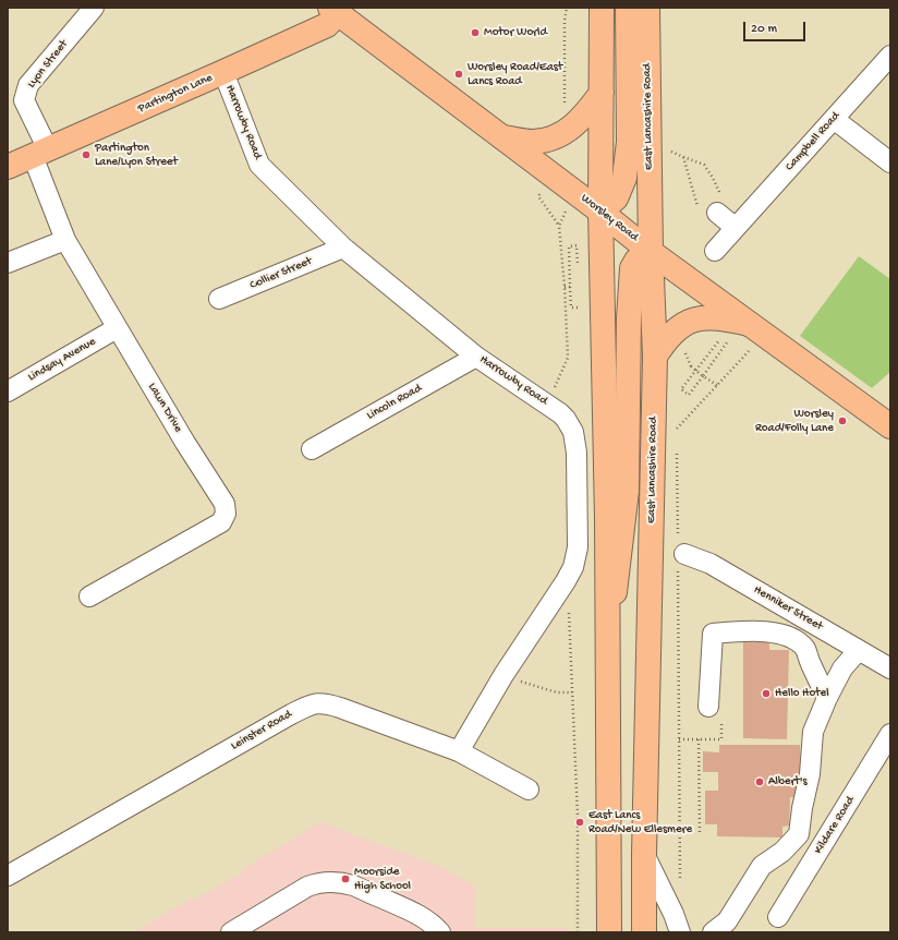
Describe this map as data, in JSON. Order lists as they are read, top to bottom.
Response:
{
  "streets": {
    "main road": ["Partington Lane", "East Lancashire Road", "Worsley Road"],
    "street": [
      "Lyon Street",
      "Harrowby Road",
      "Campbell Road",
      "Collier Street",
      "Lindsay Avenue",
      "Lincoln Road",
      "Lawn Drive",
      "Henniker Street",
      "Leinster Road",
      "Kildare Road"
    ]
  },
  "crossings": [
    ["Lyon Street", "Partington Lane"],
    ["Lyon Street", "Lawn Drive"],
    ["Partington Lane", "Harrowby Road"],
    ["Partington Lane", "Worsley Road"],
    ["Partington Lane", "Lawn Drive"],
    ["East Lancashire Road", "Worsley Road"],
    ["Harrowby Road", "Collier Street"],
    ["Harrowby Road", "Lincoln Road"],
    ["Harrowby Road", "Leinster Road"],
    ["Lindsay Avenue", "Lawn Drive"]
  ],
  "places": [
    "Motor World",
    "Worsley Road/East Lancs Road",
    "Partington Lane/Lyon Street",
    "Worsley Road/Folly Lane",
    "Hello Hotel",
    "Albert's",
    "East Lancs Road/New Ellesmere",
    "Moorside High School"
  ],
  "scale_bar": "20 m"
}
